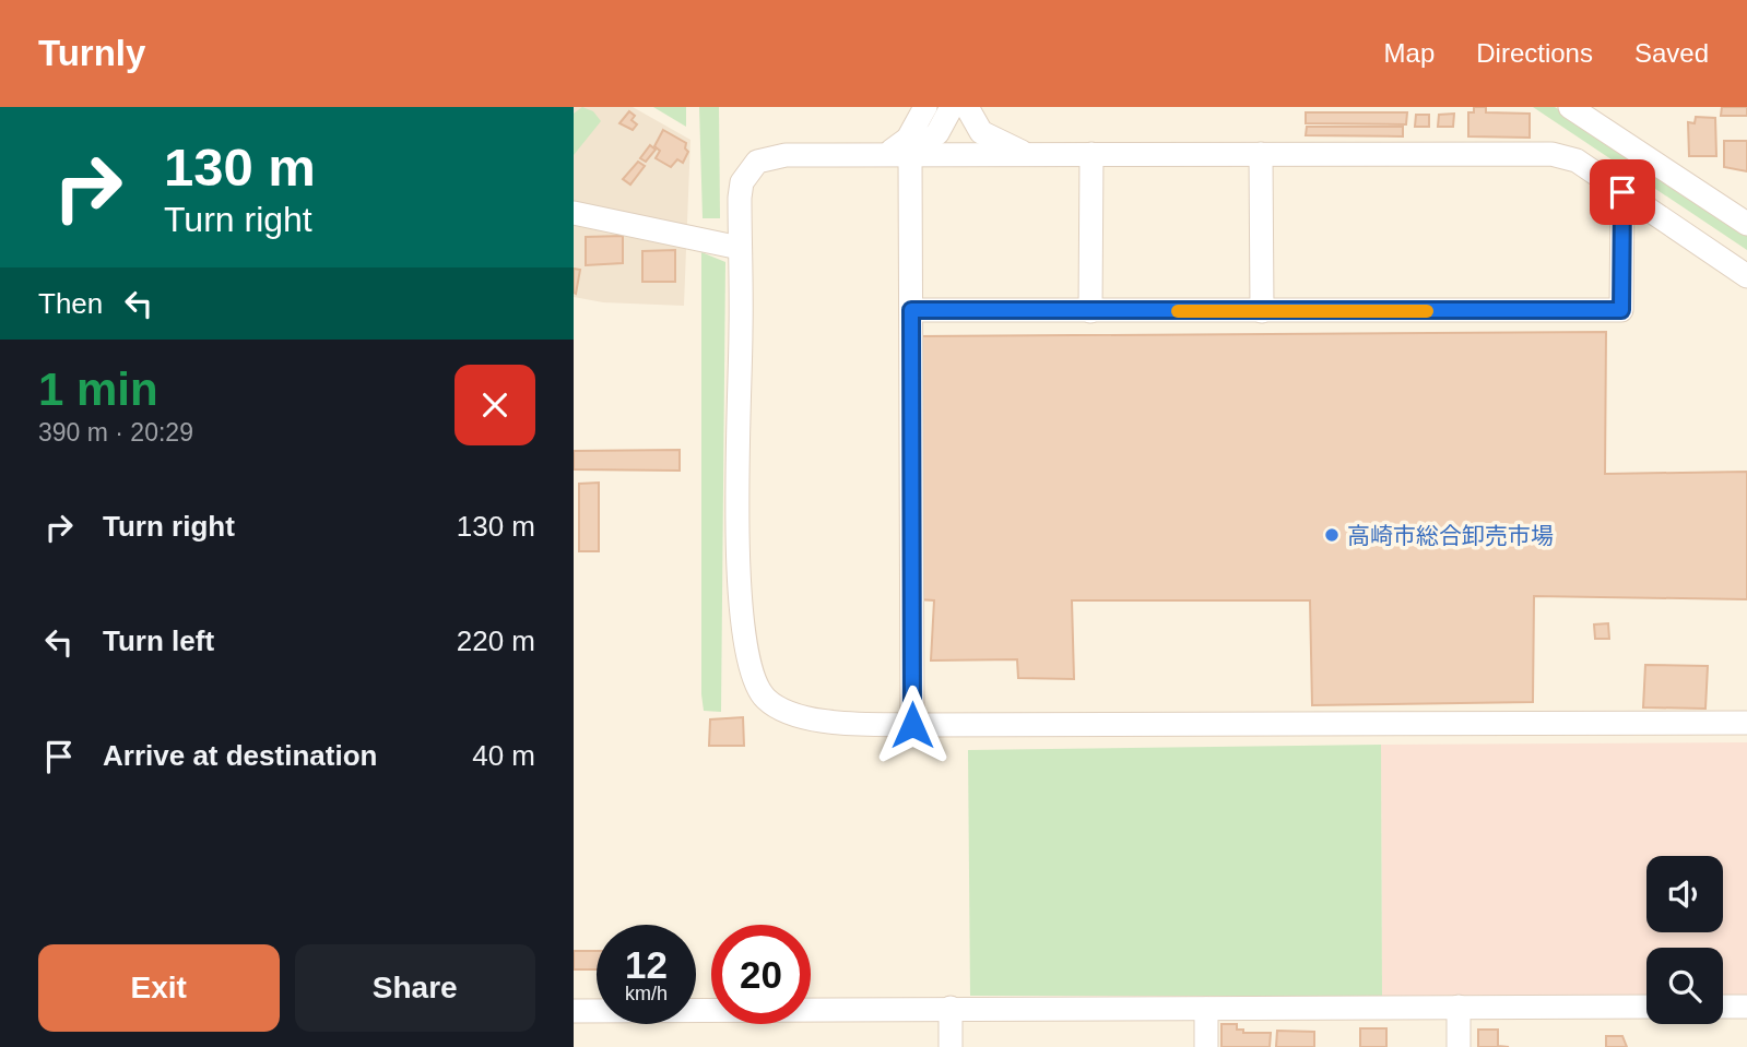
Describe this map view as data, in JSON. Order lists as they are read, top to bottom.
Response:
{
  "places": ["高崎市総合卸売市場"],
  "page": {
    "header": "Turnly",
    "nav": ["Map", "Directions", "Saved"],
    "turn": ["130 m", "Turn right"],
    "then": "Then",
    "heading": ["1 min", "390 m · 20:29"],
    "list": [
      {
        "name": "Turn right",
        "value": "130 m"
      },
      {
        "name": "Turn left",
        "value": "220 m"
      },
      {
        "name": "Arrive at destination",
        "value": "40 m"
      }
    ],
    "speed": "12 km/h",
    "limit": "20",
    "buttons": ["Exit", "Share"]
  }
}
